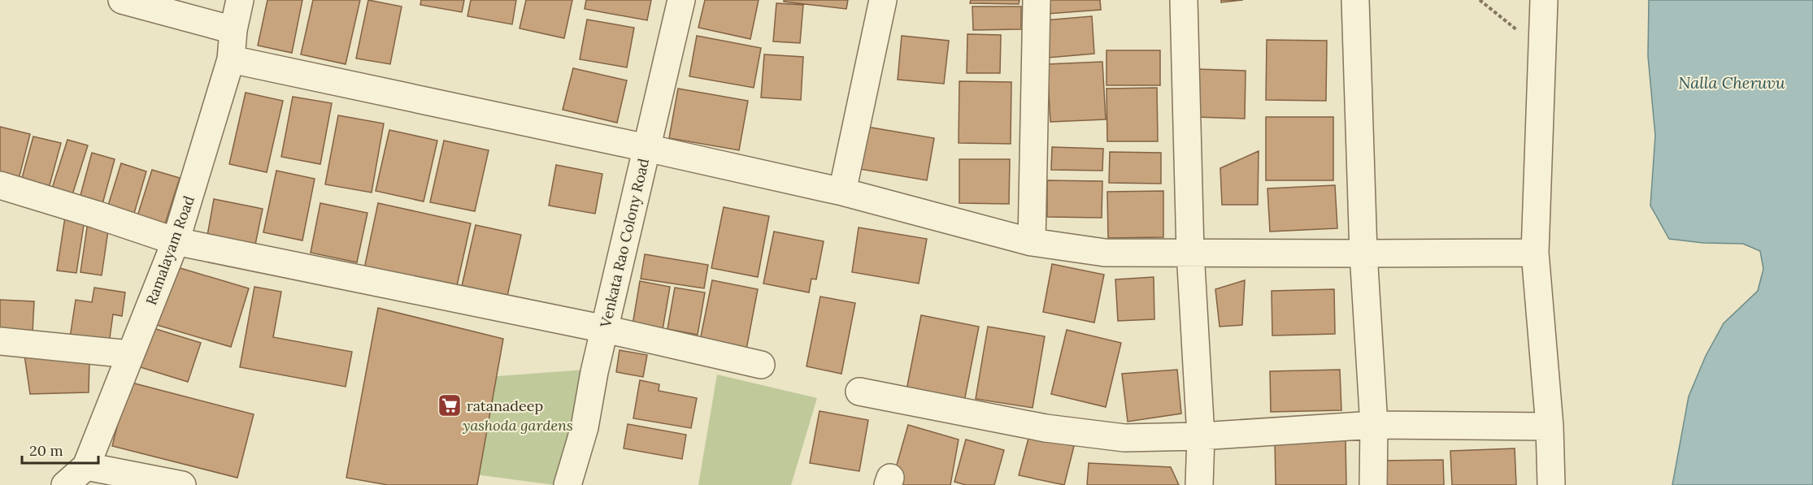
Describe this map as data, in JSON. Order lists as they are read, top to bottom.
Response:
{
  "streets": {
    "street": ["Venkata Rao Colony Road", "Ramalayam Road"]
  },
  "water": ["Nalla Cheruvu"],
  "parks": ["yashoda gardens"],
  "places": {
    "supermarket": ["ratanadeep"]
  },
  "scale_bar": "20 m"
}
